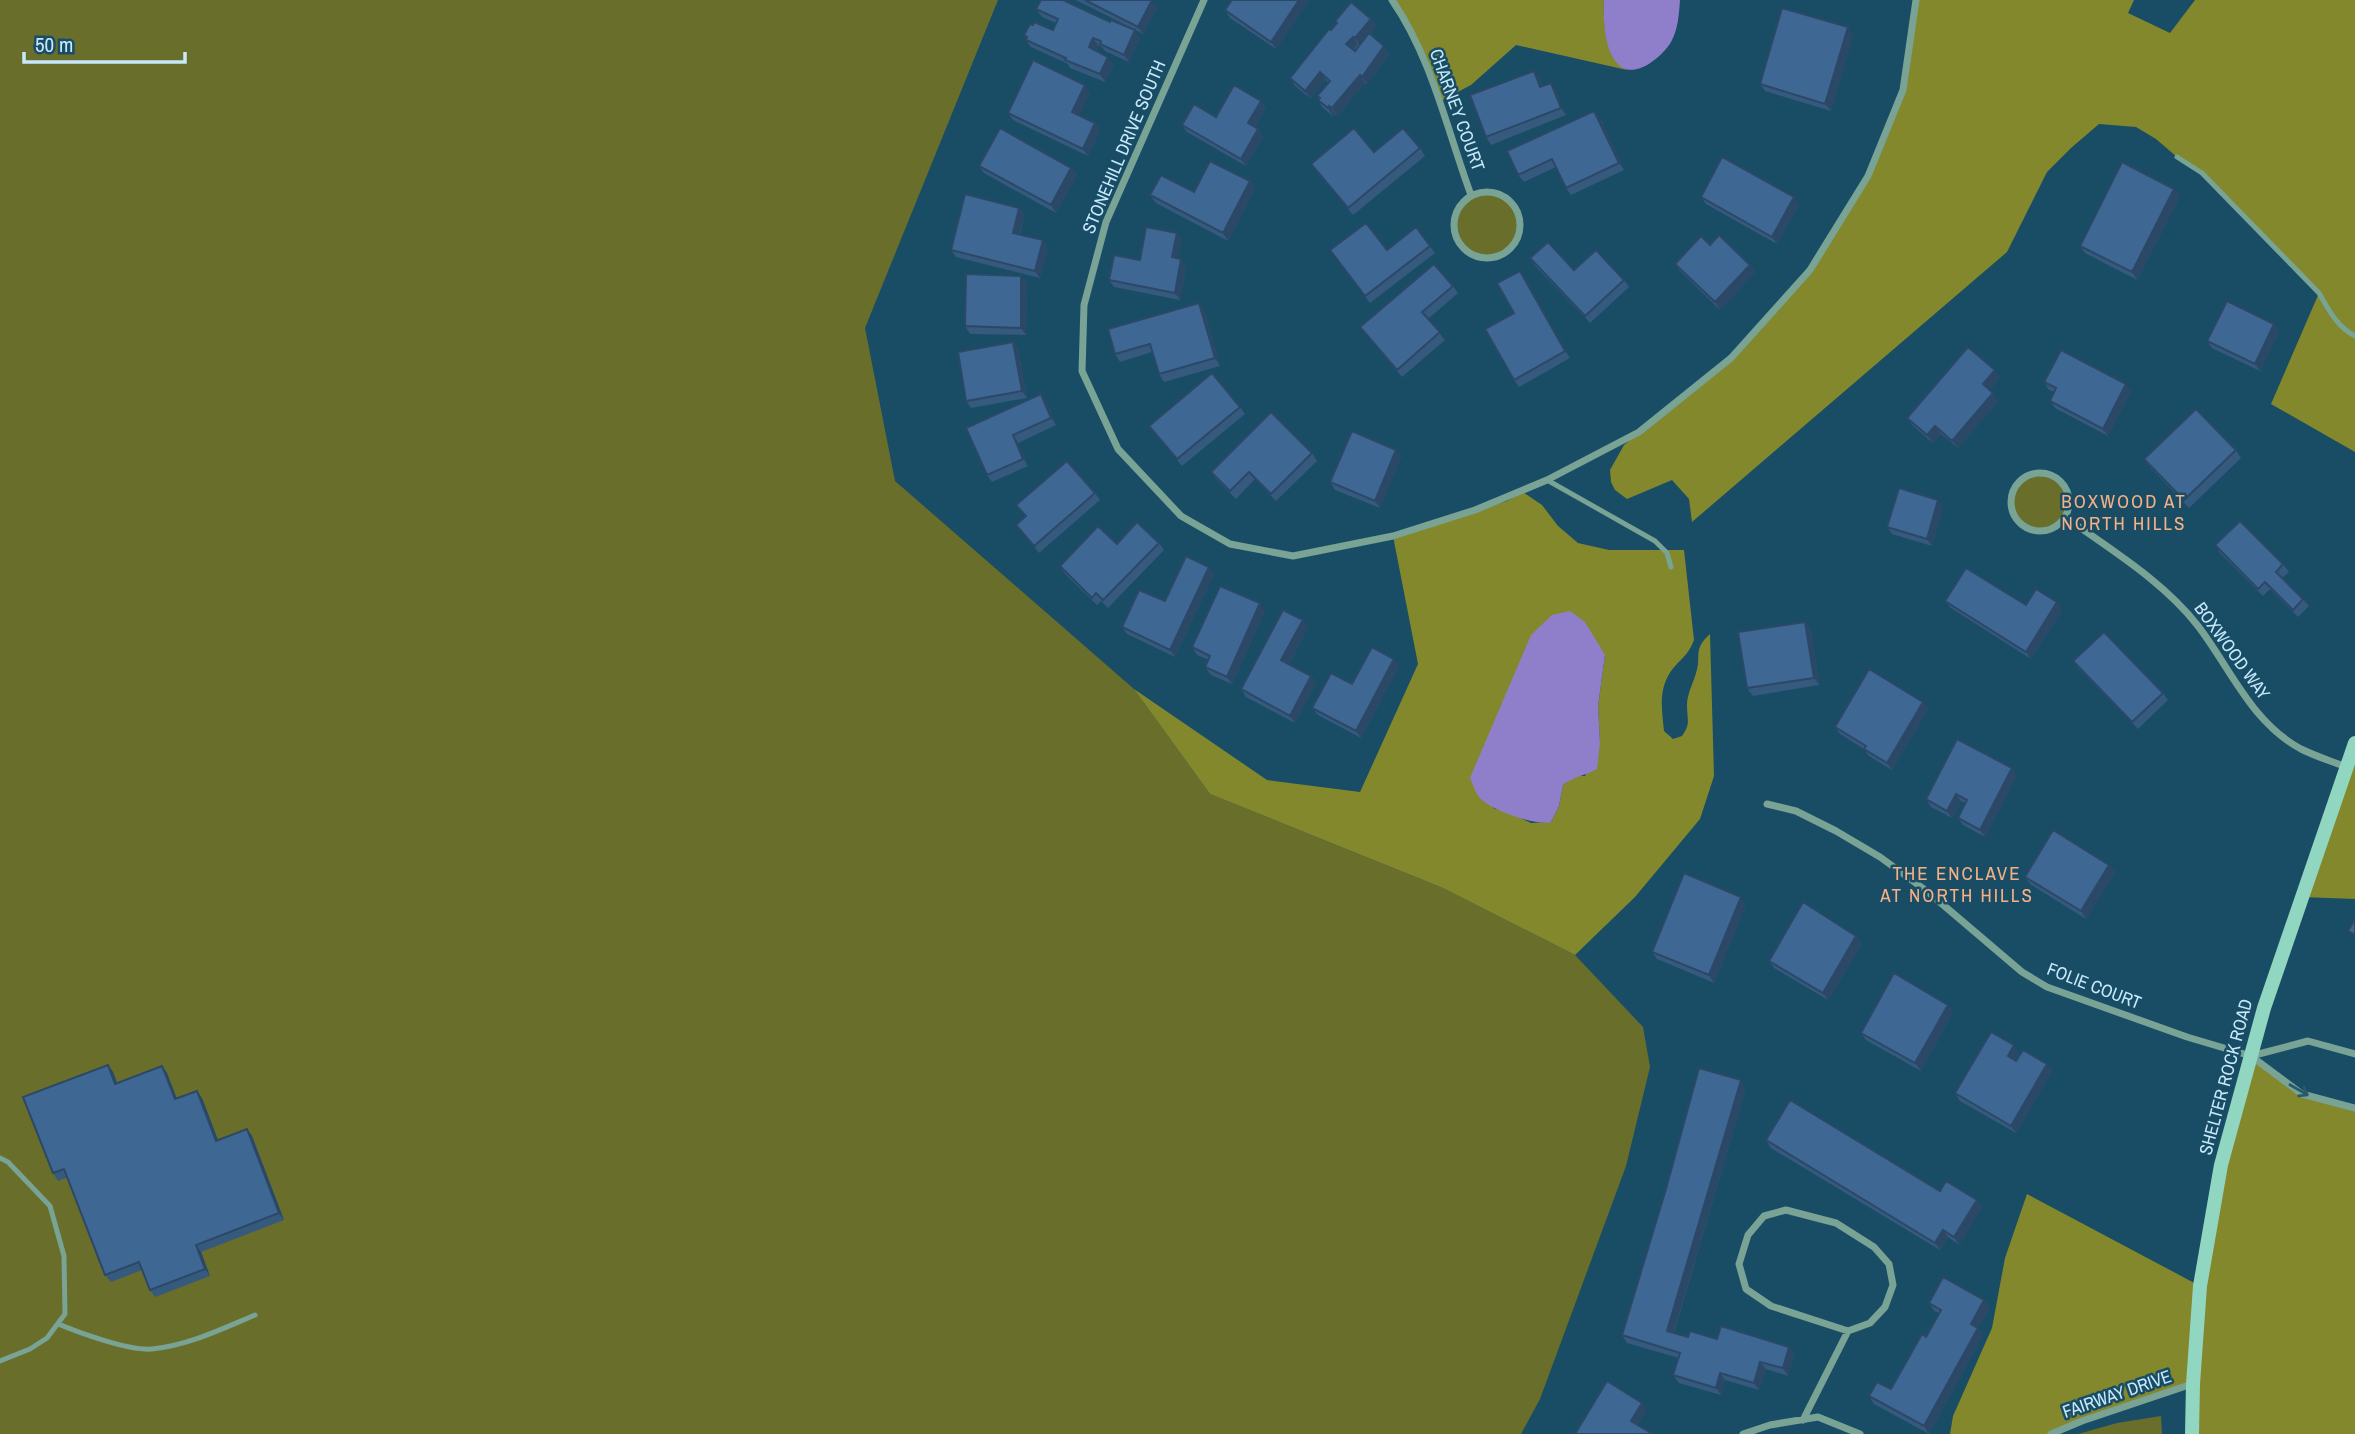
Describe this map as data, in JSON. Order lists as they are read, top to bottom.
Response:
{
  "streets": {
    "main road": ["SHELTER ROCK ROAD"],
    "street": [
      "CHARNEY COURT",
      "STONEHILL DRIVE SOUTH",
      "BOXWOOD WAY",
      "FOLIE COURT",
      "FAIRWAY DRIVE"
    ]
  },
  "crossings": [
    ["BOXWOOD WAY", "SHELTER ROCK ROAD"],
    ["FOLIE COURT", "SHELTER ROCK ROAD"],
    ["SHELTER ROCK ROAD", "FAIRWAY DRIVE"]
  ],
  "districts": ["BOXWOOD AT NORTH HILLS", "THE ENCLAVE AT NORTH HILLS"],
  "scale_bar": "50 m"
}
